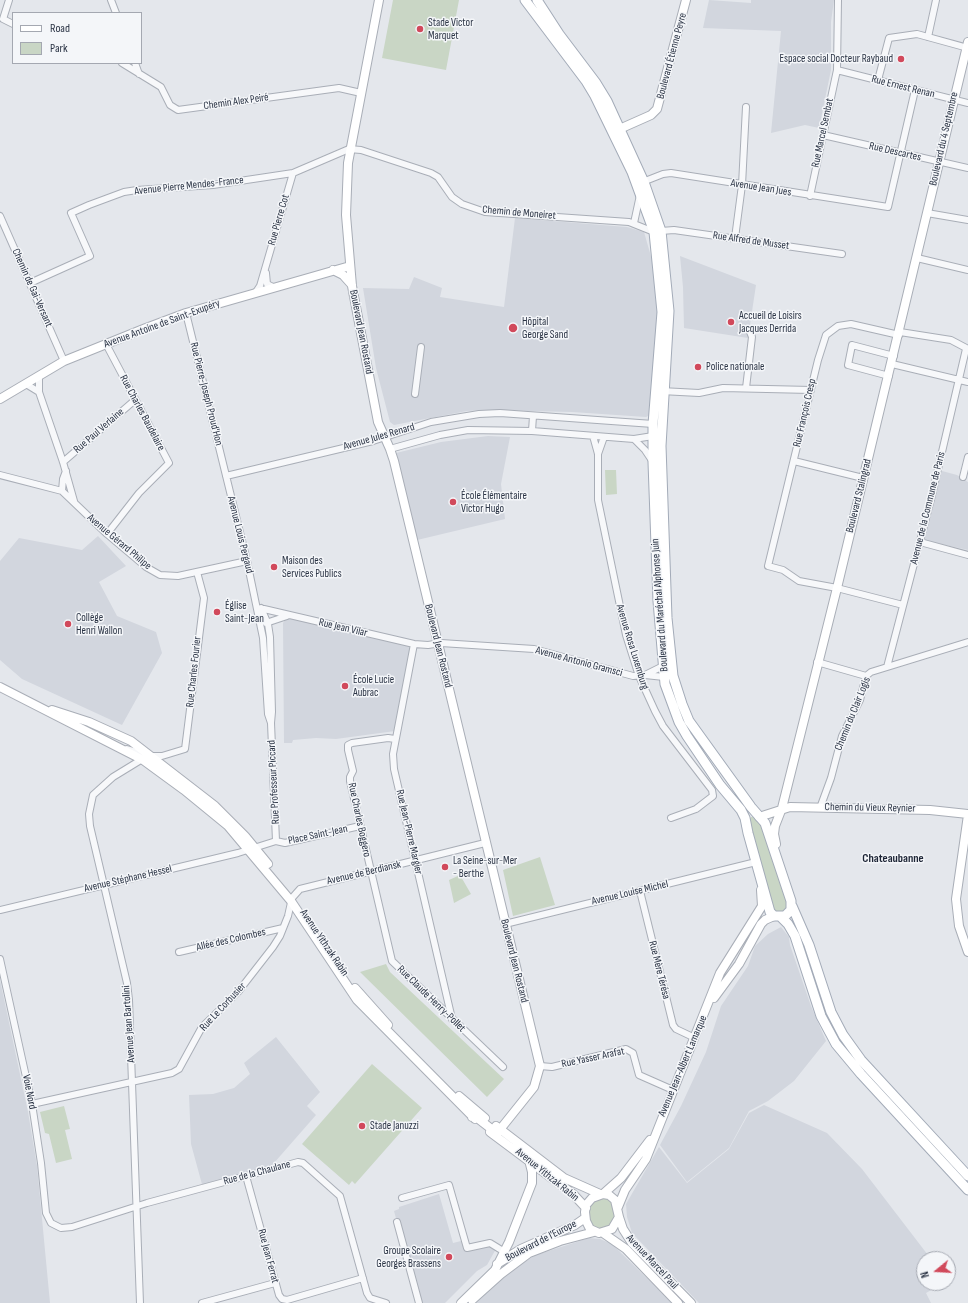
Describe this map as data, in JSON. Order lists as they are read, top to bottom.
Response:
{
  "streets": {
    "main road": ["Boulevard du Maréchal Alphonse Juin"],
    "street": [
      "Boulevard Étienne Peyre",
      "Rue Ernest Renan",
      "Chemin Alex Peiré",
      "Rue Marcel Sembat",
      "Boulevard du 4 Septembre",
      "Rue Descartes",
      "Avenue Pierre Mendes-France",
      "Avenue Jean Jues",
      "Chemin de Moneiret",
      "Rue Pierre Cot",
      "Rue Alfred de Musset",
      "Chemin de Gai-Versant",
      "Avenue Antoine de Saint-Exupéry",
      "Boulevard Jean Rostand",
      "Rue Pierre-Joseph Proud'Hon",
      "Rue Charles Baudelaire",
      "Rue François Cresp",
      "Rue Paul Verlaine",
      "Avenue Jules Renard",
      "Boulevard Stalingrad",
      "Avenue de la Commune de Paris",
      "Avenue Louis Pergaud",
      "Avenue Gérard Philipe",
      "Rue Jean Vilar",
      "Avenue Rosa Luxemburg",
      "Avenue Antonio Gramsci",
      "Rue Charles Fourier",
      "Chemin du Clair Logis",
      "Rue Professeur Piccard",
      "Chemin du Vieux Reynier",
      "Rue Charles Boggero",
      "Rue Jean-Pierre Margier",
      "Place Saint-Jean",
      "Avenue de Berdiansk",
      "Avenue Stéphane Hessel",
      "Avenue Louise Michel",
      "Allée des Colombes",
      "Avenue Yithzak Rabin",
      "Rue Mère Térésa",
      "Rue Claude Henry-Pollet",
      "Rue Le Corbusier",
      "Avenue Jean Bartolini",
      "Rue Yasser Arafat",
      "Avenue Jean-Albert Lamarque",
      "Voie Nord",
      "Rue de la Chaulane",
      "Boulevard de l'Europe",
      "Rue Jean Ferrat",
      "Avenue Marcel Paul"
    ]
  },
  "crossings": [
    ["Boulevard Étienne Peyre", "Boulevard du Maréchal Alphonse Juin"],
    ["Rue Ernest Renan", "Rue Marcel Sembat"],
    ["Rue Ernest Renan", "Boulevard du 4 Septembre"],
    ["Rue Marcel Sembat", "Rue Descartes"],
    ["Rue Marcel Sembat", "Avenue Jean Jues"],
    ["Boulevard du 4 Septembre", "Rue Descartes"],
    ["Boulevard du 4 Septembre", "Boulevard Stalingrad"],
    ["Rue Descartes", "Avenue Jean Jues"],
    ["Avenue Pierre Mendes-France", "Chemin de Moneiret"],
    ["Avenue Pierre Mendes-France", "Rue Pierre Cot"],
    ["Avenue Pierre Mendes-France", "Chemin de Gai-Versant"],
    ["Avenue Pierre Mendes-France", "Boulevard Jean Rostand"],
    ["Avenue Jean Jues", "Boulevard du Maréchal Alphonse Juin"],
    ["Chemin de Moneiret", "Rue Alfred de Musset"],
    ["Chemin de Moneiret", "Boulevard Jean Rostand"],
    ["Chemin de Moneiret", "Boulevard du Maréchal Alphonse Juin"],
    ["Rue Pierre Cot", "Avenue Antoine de Saint-Exupéry"],
    ["Rue Alfred de Musset", "Boulevard du Maréchal Alphonse Juin"],
    ["Chemin de Gai-Versant", "Avenue Antoine de Saint-Exupéry"],
    ["Avenue Antoine de Saint-Exupéry", "Boulevard Jean Rostand"],
    ["Avenue Antoine de Saint-Exupéry", "Rue Pierre-Joseph Proud'Hon"],
    ["Avenue Antoine de Saint-Exupéry", "Rue Charles Baudelaire"],
    ["Boulevard Jean Rostand", "Avenue Jules Renard"],
    ["Boulevard Jean Rostand", "Avenue Antonio Gramsci"],
    ["Boulevard Jean Rostand", "Avenue de Berdiansk"],
    ["Boulevard Jean Rostand", "Avenue Louise Michel"],
    ["Boulevard Jean Rostand", "Avenue Yithzak Rabin"],
    ["Boulevard Jean Rostand", "Rue Yasser Arafat"],
    ["Rue Pierre-Joseph Proud'Hon", "Avenue Jules Renard"],
    ["Rue Pierre-Joseph Proud'Hon", "Avenue Louis Pergaud"],
    ["Rue Charles Baudelaire", "Rue Paul Verlaine"],
    ["Rue Charles Baudelaire", "Avenue Gérard Philipe"],
    ["Rue François Cresp", "Boulevard Stalingrad"],
    ["Rue François Cresp", "Avenue de la Commune de Paris"],
    ["Avenue Jules Renard", "Avenue Louis Pergaud"],
    ["Avenue Jules Renard", "Boulevard du Maréchal Alphonse Juin"],
    ["Avenue Jules Renard", "Avenue Rosa Luxemburg"],
    ["Boulevard Stalingrad", "Boulevard du Maréchal Alphonse Juin"],
    ["Boulevard Stalingrad", "Chemin du Vieux Reynier"],
    ["Avenue de la Commune de Paris", "Chemin du Clair Logis"],
    ["Avenue Louis Pergaud", "Avenue Gérard Philipe"],
    ["Avenue Louis Pergaud", "Rue Jean Vilar"],
    ["Avenue Louis Pergaud", "Rue Professeur Piccard"],
    ["Avenue Gérard Philipe", "Rue Charles Fourier"],
    ["Boulevard du Maréchal Alphonse Juin", "Avenue Antonio Gramsci"],
    ["Boulevard du Maréchal Alphonse Juin", "Avenue Louise Michel"],
    ["Boulevard du Maréchal Alphonse Juin", "Avenue Jean-Albert Lamarque"],
    ["Rue Jean Vilar", "Avenue Antonio Gramsci"],
    ["Rue Jean Vilar", "Rue Jean-Pierre Margier"],
    ["Avenue Rosa Luxemburg", "Avenue Antonio Gramsci"],
    ["Rue Charles Fourier", "Avenue Yithzak Rabin"],
    ["Chemin du Clair Logis", "Chemin du Vieux Reynier"],
    ["Rue Professeur Piccard", "Place Saint-Jean"],
    ["Rue Charles Boggero", "Rue Jean-Pierre Margier"],
    ["Rue Charles Boggero", "Place Saint-Jean"],
    ["Rue Charles Boggero", "Avenue de Berdiansk"],
    ["Rue Charles Boggero", "Rue Claude Henry-Pollet"],
    ["Rue Jean-Pierre Margier", "Avenue de Berdiansk"],
    ["Rue Jean-Pierre Margier", "Rue Claude Henry-Pollet"],
    ["Place Saint-Jean", "Avenue Stéphane Hessel"],
    ["Place Saint-Jean", "Avenue Yithzak Rabin"],
    ["Avenue de Berdiansk", "Avenue Yithzak Rabin"],
    ["Avenue de Berdiansk", "Rue Claude Henry-Pollet"],
    ["Avenue de Berdiansk", "Rue Le Corbusier"],
    ["Avenue Stéphane Hessel", "Avenue Yithzak Rabin"],
    ["Avenue Stéphane Hessel", "Avenue Jean Bartolini"],
    ["Avenue Louise Michel", "Rue Mère Térésa"],
    ["Allée des Colombes", "Rue Le Corbusier"],
    ["Avenue Yithzak Rabin", "Rue Le Corbusier"],
    ["Avenue Yithzak Rabin", "Avenue Jean Bartolini"],
    ["Avenue Yithzak Rabin", "Avenue Jean-Albert Lamarque"],
    ["Avenue Yithzak Rabin", "Boulevard de l'Europe"],
    ["Avenue Yithzak Rabin", "Avenue Marcel Paul"],
    ["Rue Mère Térésa", "Avenue Jean-Albert Lamarque"],
    ["Rue Le Corbusier", "Avenue Jean Bartolini"],
    ["Rue Le Corbusier", "Voie Nord"],
    ["Avenue Jean Bartolini", "Rue de la Chaulane"],
    ["Rue Yasser Arafat", "Avenue Jean-Albert Lamarque"],
    ["Avenue Jean-Albert Lamarque", "Boulevard de l'Europe"],
    ["Avenue Jean-Albert Lamarque", "Avenue Marcel Paul"],
    ["Voie Nord", "Rue de la Chaulane"],
    ["Rue de la Chaulane", "Rue Jean Ferrat"],
    ["Boulevard de l'Europe", "Avenue Marcel Paul"]
  ],
  "districts": ["Chateaubanne"],
  "places": [
    "Stade Victor Marquet",
    "Espace social Docteur Raybaud",
    "Accueil de Loisirs Jacques Derrida",
    "Hôpital George Sand",
    "Police nationale",
    "École Élémentaire Victor Hugo",
    "Maison des Services Publics",
    "Église Saint-Jean",
    "Collège Henri Wallon",
    "École Lucie Aubrac",
    "La Seine-sur-Mer - Berthe",
    "Stade Januzzi",
    "Groupe Scolaire Georges Brassens"
  ],
  "legend": ["Road", "Park"],
  "north": "left"
}
